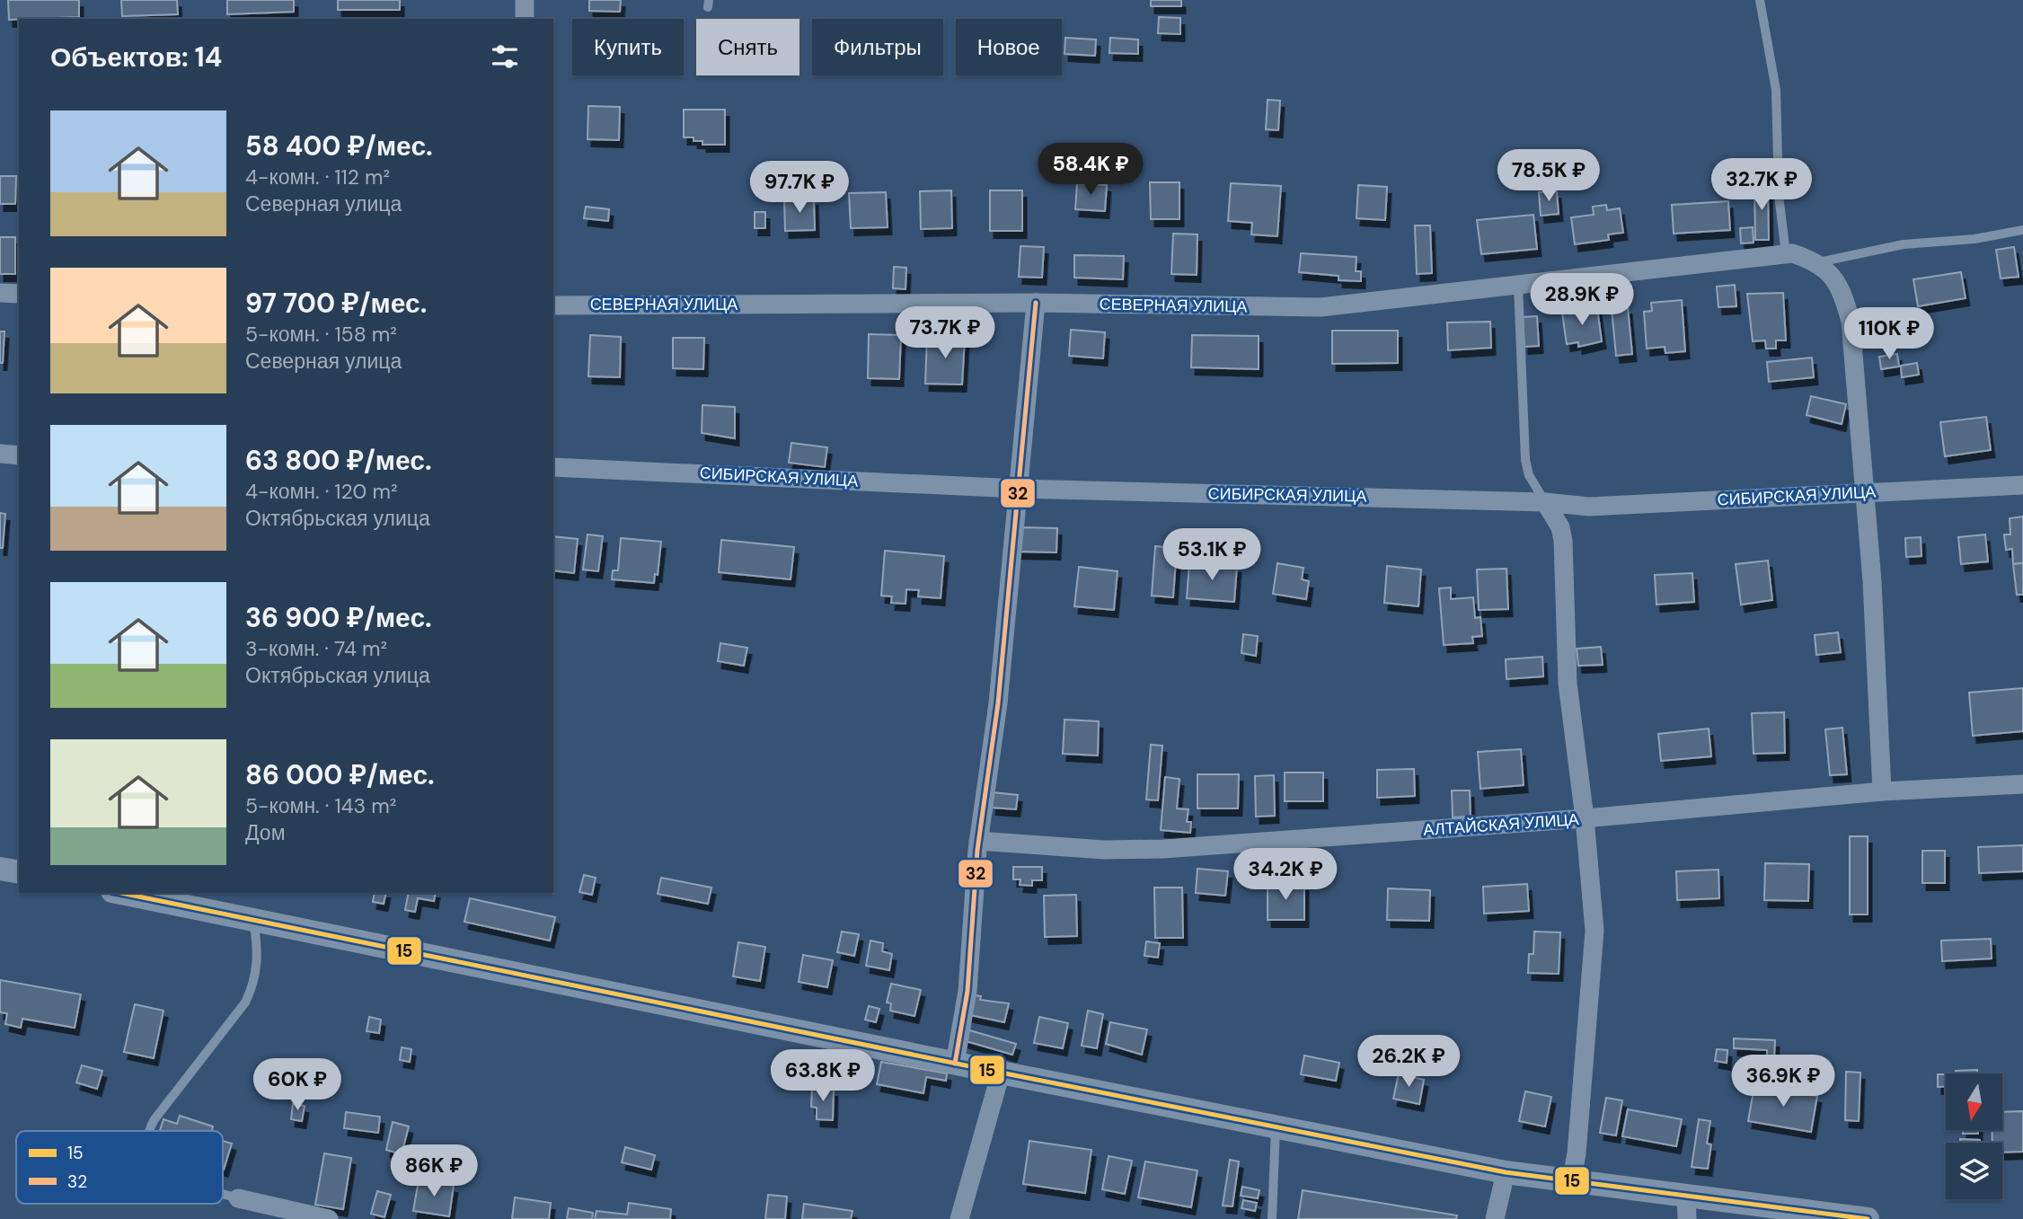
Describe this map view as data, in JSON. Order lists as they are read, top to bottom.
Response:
{
  "streets": {
    "street": ["СЕВЕРНАЯ УЛИЦА", "СИБИРСКАЯ УЛИЦА", "АЛТАЙСКАЯ УЛИЦА"]
  },
  "lines": ["transit line 32", "transit line 15"],
  "legend": ["15", "32"],
  "north": "bottom",
  "page": {
    "chip": [
      "Купить",
      "Снять",
      "Фильтры",
      "Новое"
    ],
    "heading": "Объектов: 14",
    "list": [
      {
        "name": "58 400 ₽/мес.",
        "note": "4-комн. · 112 m² · Северная улица"
      },
      {
        "name": "97 700 ₽/мес.",
        "note": "5-комн. · 158 m² · Северная улица"
      },
      {
        "name": "63 800 ₽/мес.",
        "note": "4-комн. · 120 m² · Октябрьская улица"
      },
      {
        "name": "36 900 ₽/мес.",
        "note": "3-комн. · 74 m² · Октябрьская улица"
      },
      {
        "name": "86 000 ₽/мес.",
        "note": "5-комн. · 143 m² · Дом"
      }
    ],
    "price": [
      "58.4K ₽",
      "78.5K ₽",
      "32.7K ₽",
      "97.7K ₽",
      "28.9K ₽",
      "73.7K ₽",
      "110K ₽",
      "53.1K ₽",
      "34.2K ₽",
      "26.2K ₽",
      "63.8K ₽",
      "36.9K ₽",
      "60K ₽",
      "86K ₽"
    ]
  }
}
